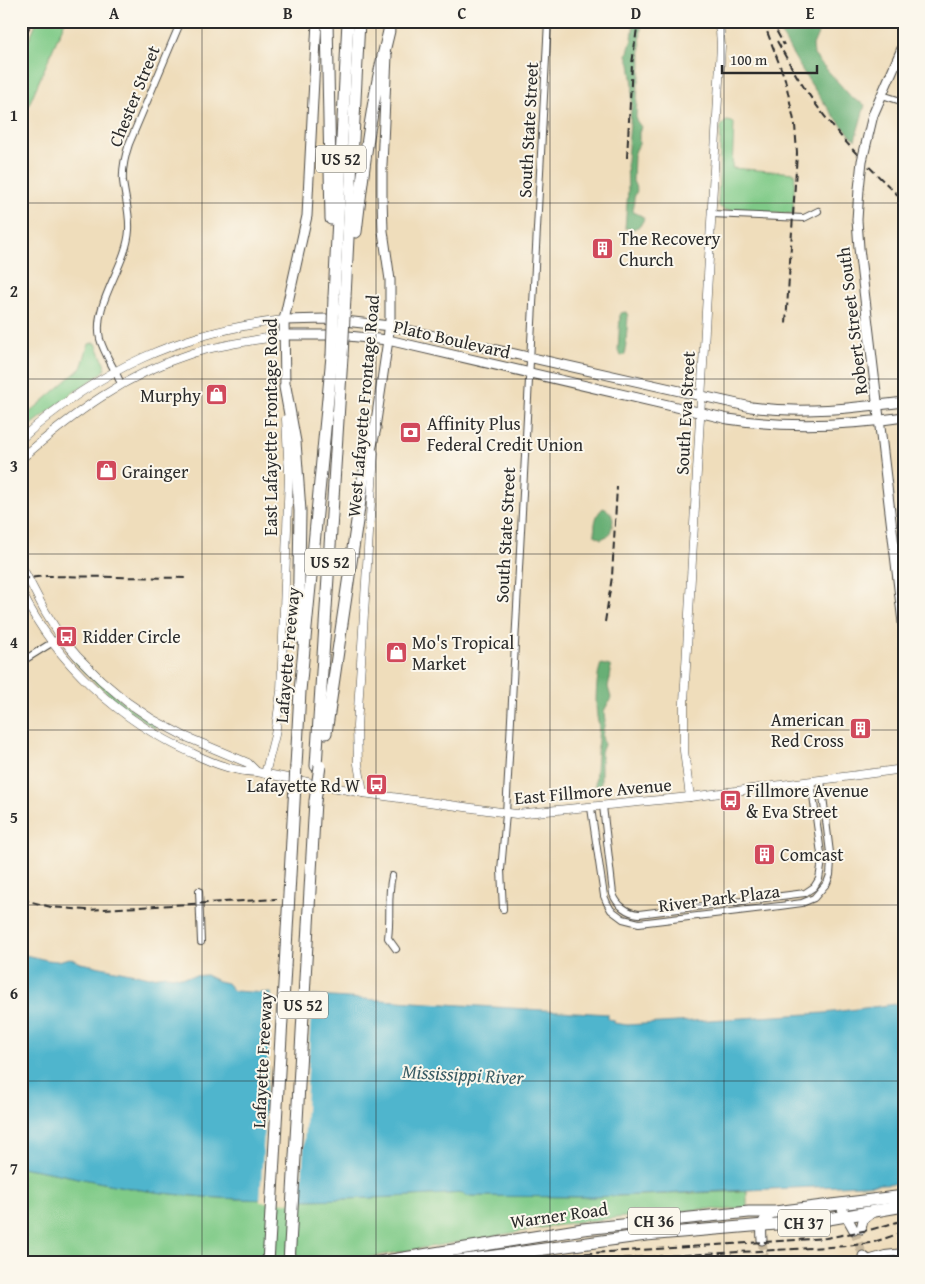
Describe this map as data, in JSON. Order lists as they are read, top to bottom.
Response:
{
  "streets": {
    "highway": [
      "US 52",
      "Lafayette Freeway",
      "Warner Road",
      "CH 36",
      "CH 37"
    ],
    "main road": [
      "Robert Street South",
      "Plato Boulevard",
      "West Lafayette Frontage Road",
      "East Lafayette Frontage Road"
    ],
    "street": [
      "Chester Street",
      "South State Street",
      "South Eva Street",
      "East Fillmore Avenue",
      "River Park Plaza"
    ]
  },
  "crossings": [
    ["Chester Street", "Plato Boulevard"],
    ["South State Street", "Plato Boulevard"],
    ["South State Street", "East Fillmore Avenue"],
    ["US 52", "Lafayette Freeway"],
    ["Robert Street South", "Plato Boulevard"],
    ["Plato Boulevard", "West Lafayette Frontage Road"],
    ["Plato Boulevard", "South Eva Street"],
    ["Plato Boulevard", "East Lafayette Frontage Road"],
    ["West Lafayette Frontage Road", "East Fillmore Avenue"],
    ["South Eva Street", "East Fillmore Avenue"],
    ["East Lafayette Frontage Road", "East Fillmore Avenue"],
    ["East Fillmore Avenue", "River Park Plaza"],
    ["Warner Road", "CH 37"]
  ],
  "water": ["Mississippi River"],
  "places": {
    "building": ["The Recovery Church", "American Red Cross", "Comcast"],
    "shop": ["Murphy", "Grainger", "Mo's Tropical Market"],
    "bank": ["Affinity Plus Federal Credit Union"],
    "bus stop": ["Ridder Circle", "Lafayette Rd W", "Fillmore Avenue & Eva Street"]
  },
  "scale_bar": "100 m",
  "grid": {
    "columns": [
      "A",
      "B",
      "C",
      "D",
      "E"
    ],
    "rows": [
      "1",
      "2",
      "3",
      "4",
      "5",
      "6",
      "7"
    ]
  }
}
